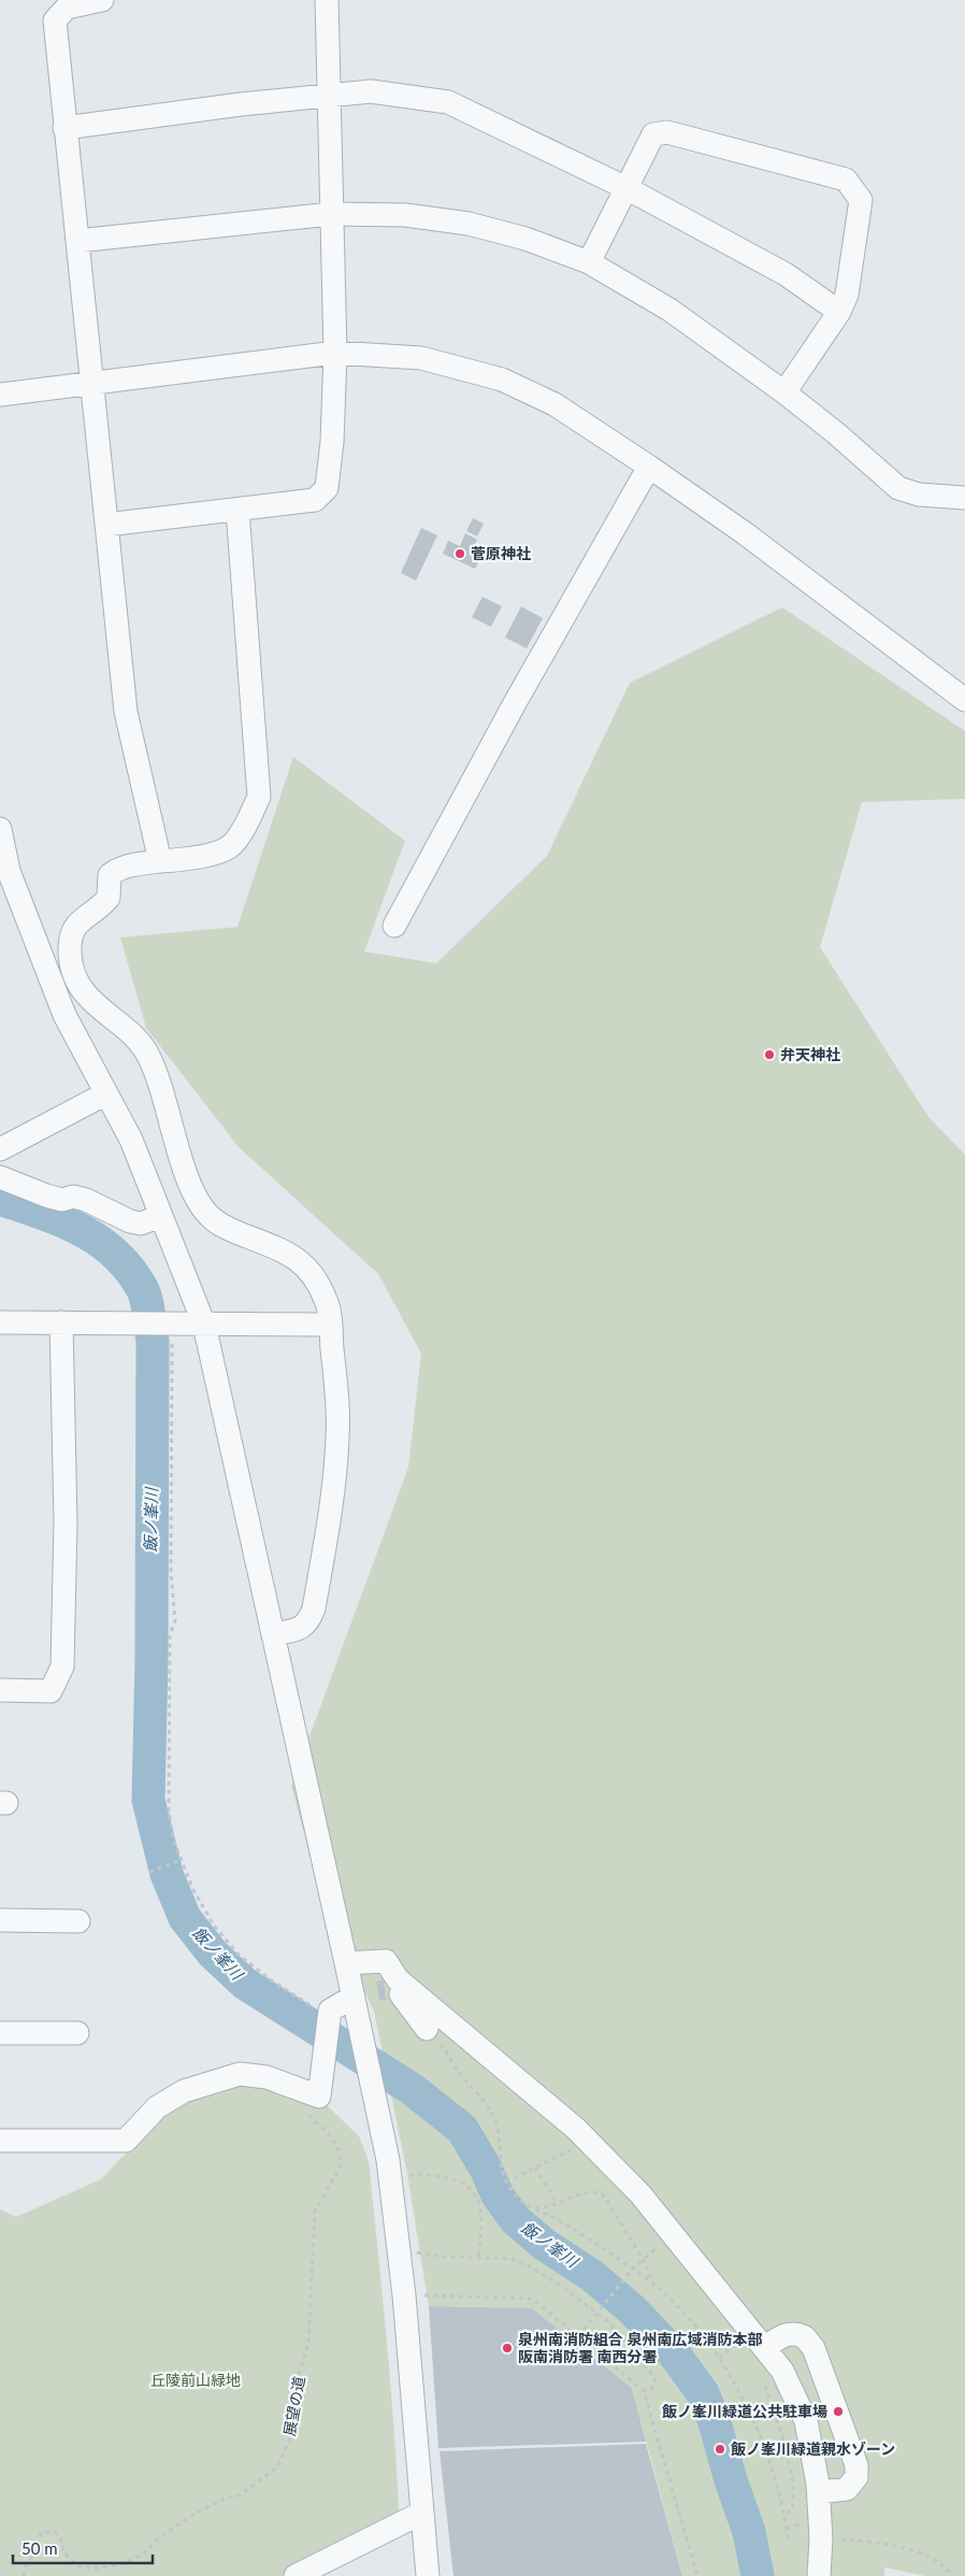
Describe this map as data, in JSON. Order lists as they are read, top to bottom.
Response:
{
  "streets": {
    "path": ["展望の道"]
  },
  "water": ["飯ノ峯川"],
  "parks": ["丘陵前山緑地"],
  "places": [
    "菅原神社",
    "弁天神社",
    "泉州南消防組合 泉州南広域消防本部 阪南消防署 南西分署",
    "飯ノ峯川緑道公共駐車場",
    "飯ノ峯川緑道親水ゾーン"
  ],
  "scale_bar": "50 m"
}
